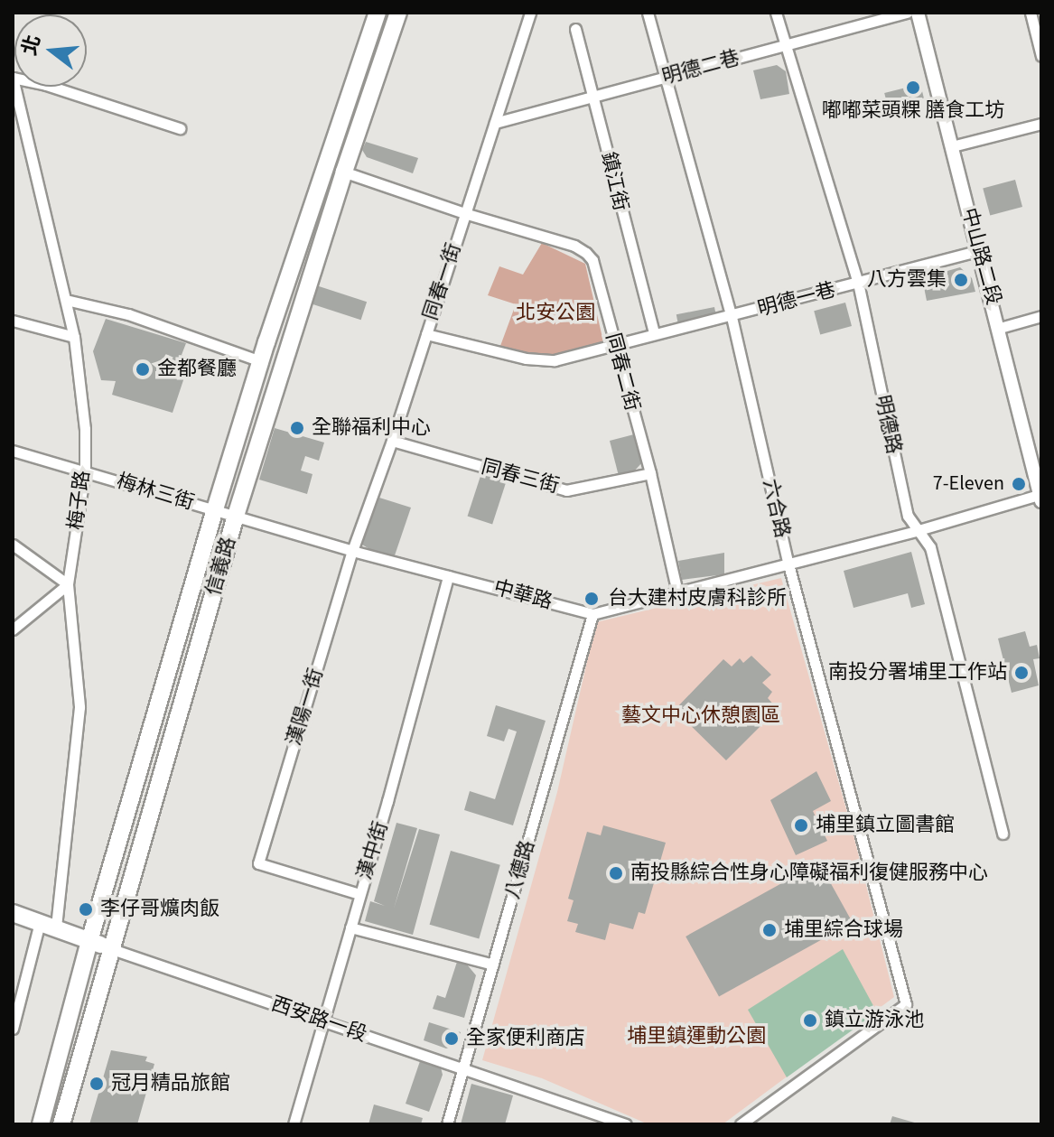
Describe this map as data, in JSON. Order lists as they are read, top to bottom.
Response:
{
  "streets": {
    "main road": ["信義路", "西安路一段"],
    "street": [
      "明德二巷",
      "鎮江街",
      "中山路二段",
      "同春一街",
      "明德一巷",
      "同春二街",
      "明德路",
      "同春三街",
      "梅林三街",
      "梅子路",
      "六合路",
      "中華路",
      "漢陽一街",
      "漢中街",
      "八德路"
    ]
  },
  "crossings": [
    ["明德二巷", "鎮江街"],
    ["明德二巷", "同春一街"],
    ["明德二巷", "明德路"],
    ["明德二巷", "六合路"],
    ["鎮江街", "明德一巷"],
    ["中山路二段", "明德一巷"],
    ["中山路二段", "中華路"],
    ["同春一街", "明德一巷"],
    ["同春一街", "同春二街"],
    ["同春一街", "同春三街"],
    ["同春一街", "中華路"],
    ["同春一街", "漢陽一街"],
    ["明德一巷", "同春二街"],
    ["明德一巷", "明德路"],
    ["明德一巷", "六合路"],
    ["同春二街", "同春三街"],
    ["同春二街", "信義路"],
    ["同春二街", "中華路"],
    ["明德路", "中華路"],
    ["梅林三街", "梅子路"],
    ["梅林三街", "信義路"],
    ["梅林三街", "中華路"],
    ["梅子路", "西安路一段"],
    ["六合路", "中華路"],
    ["信義路", "中華路"],
    ["信義路", "西安路一段"],
    ["中華路", "漢陽一街"],
    ["中華路", "漢中街"],
    ["中華路", "八德路"],
    ["漢陽一街", "漢中街"],
    ["漢中街", "西安路一段"],
    ["八德路", "西安路一段"]
  ],
  "parks": ["北安公園", "藝文中心休憩園區", "埔里鎮運動公園"],
  "places": [
    "嘟嘟菜頭粿 膳食工坊",
    "八方雲集",
    "金都餐廳",
    "全聯福利中心",
    "7-Eleven",
    "台大建村皮膚科診所",
    "南投分署埔里工作站",
    "埔里鎮立圖書館",
    "南投縣綜合性身心障礙福利復健服務中心",
    "李仔哥爌肉飯",
    "埔里綜合球場",
    "鎮立游泳池",
    "全家便利商店",
    "冠月精品旅館"
  ],
  "north": "left"
}
